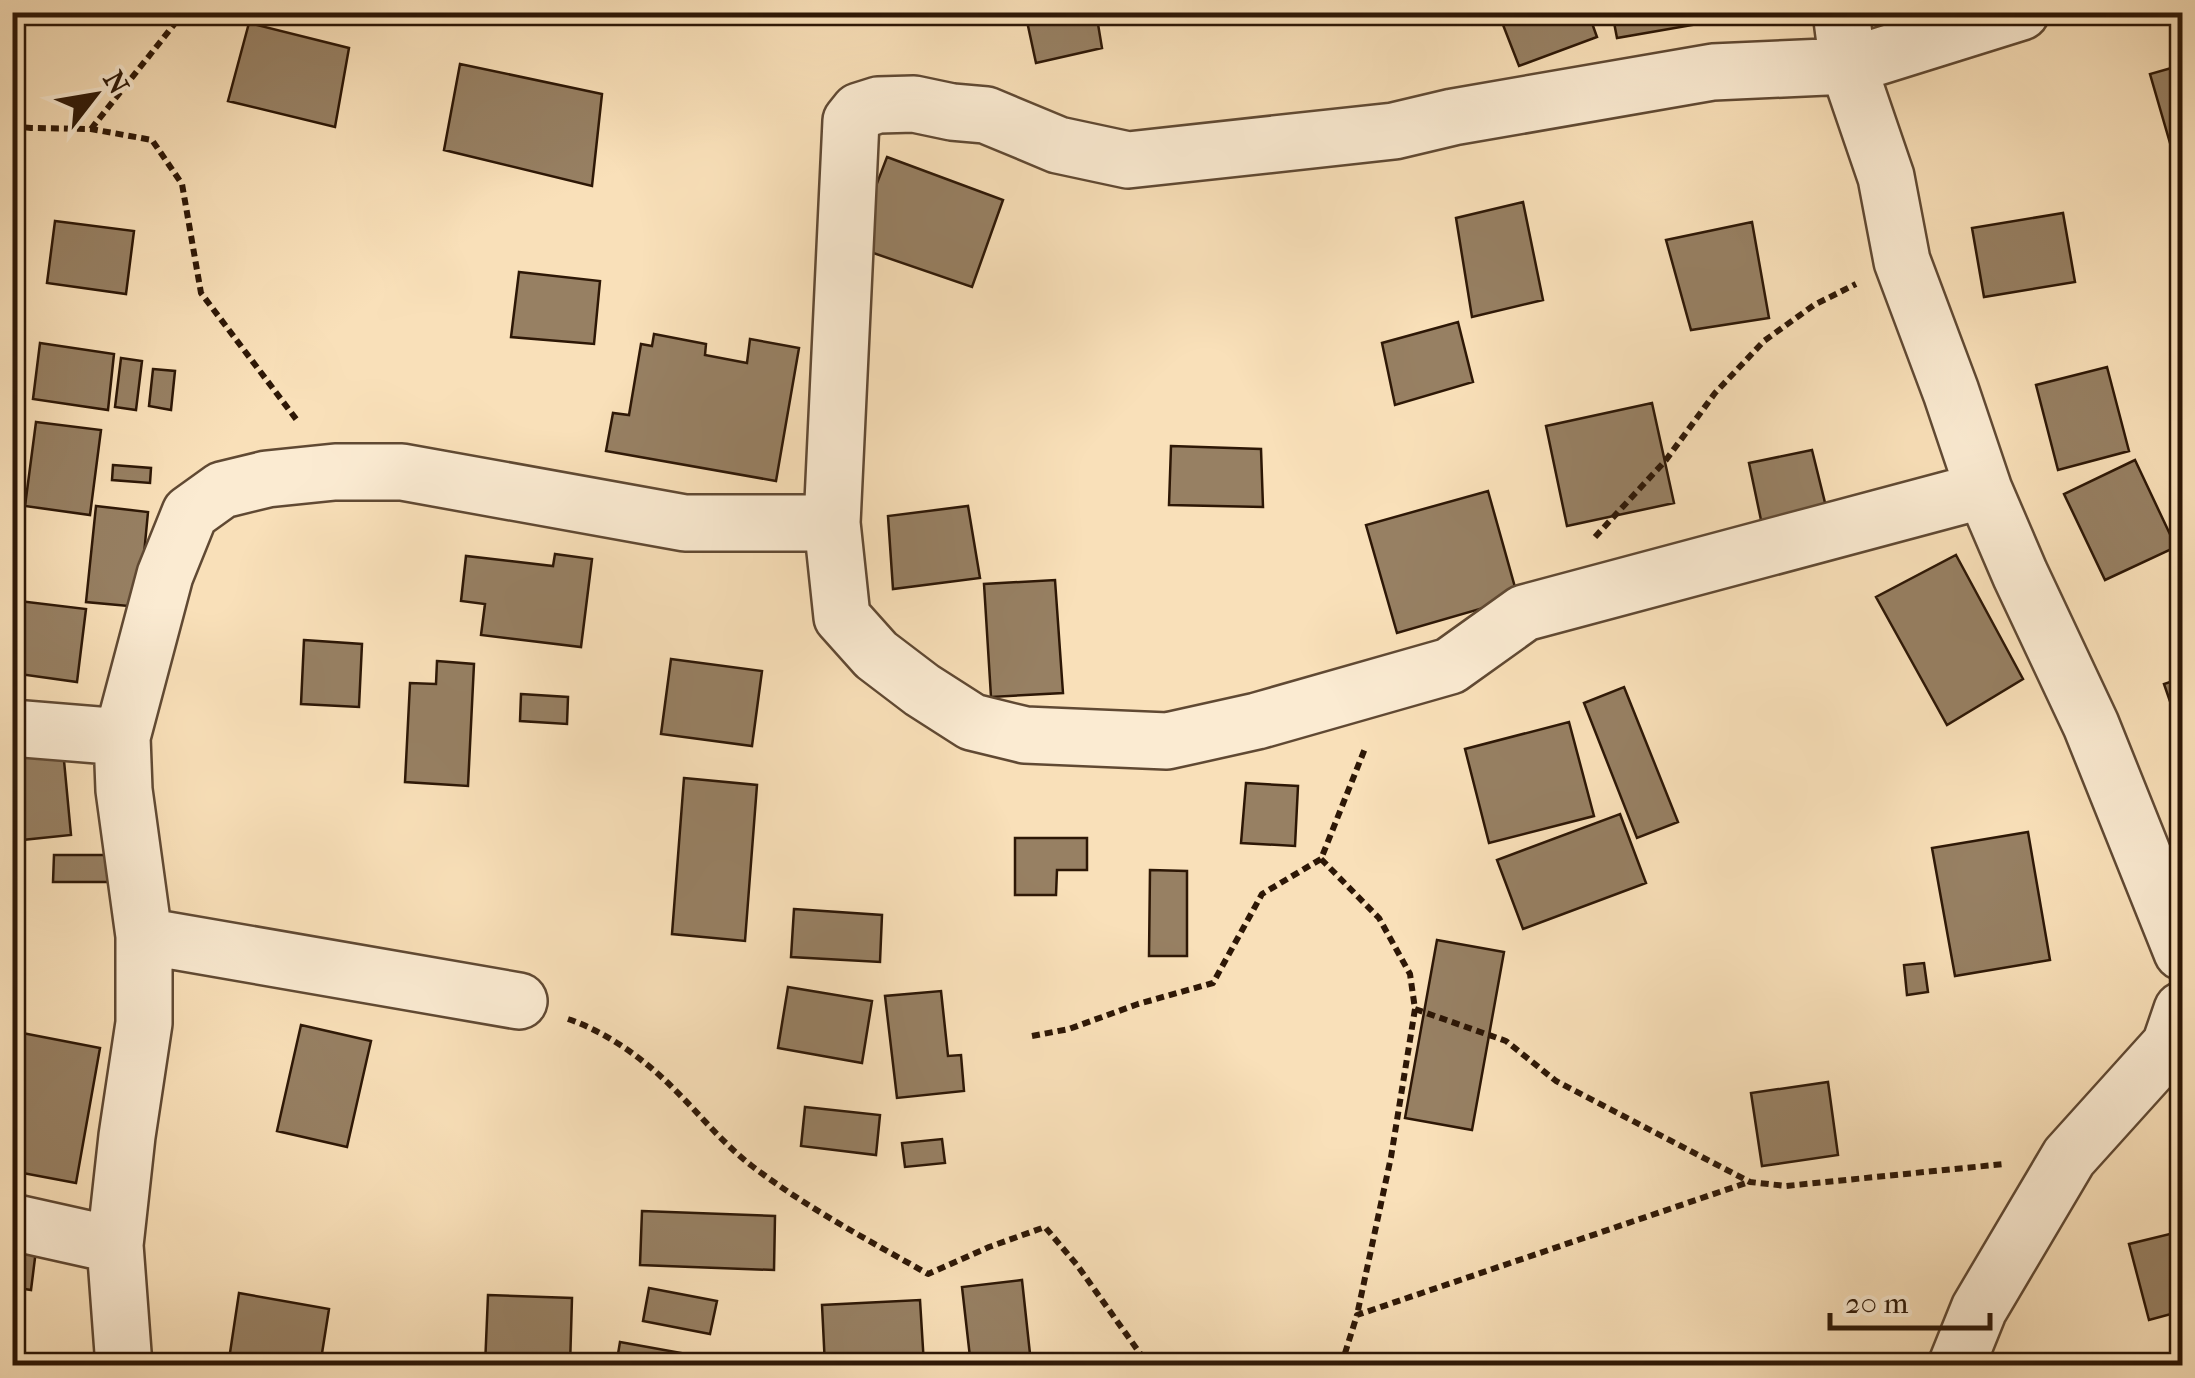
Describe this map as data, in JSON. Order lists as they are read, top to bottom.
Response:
{
  "scale_bar": "20 m",
  "north": "top right"
}
